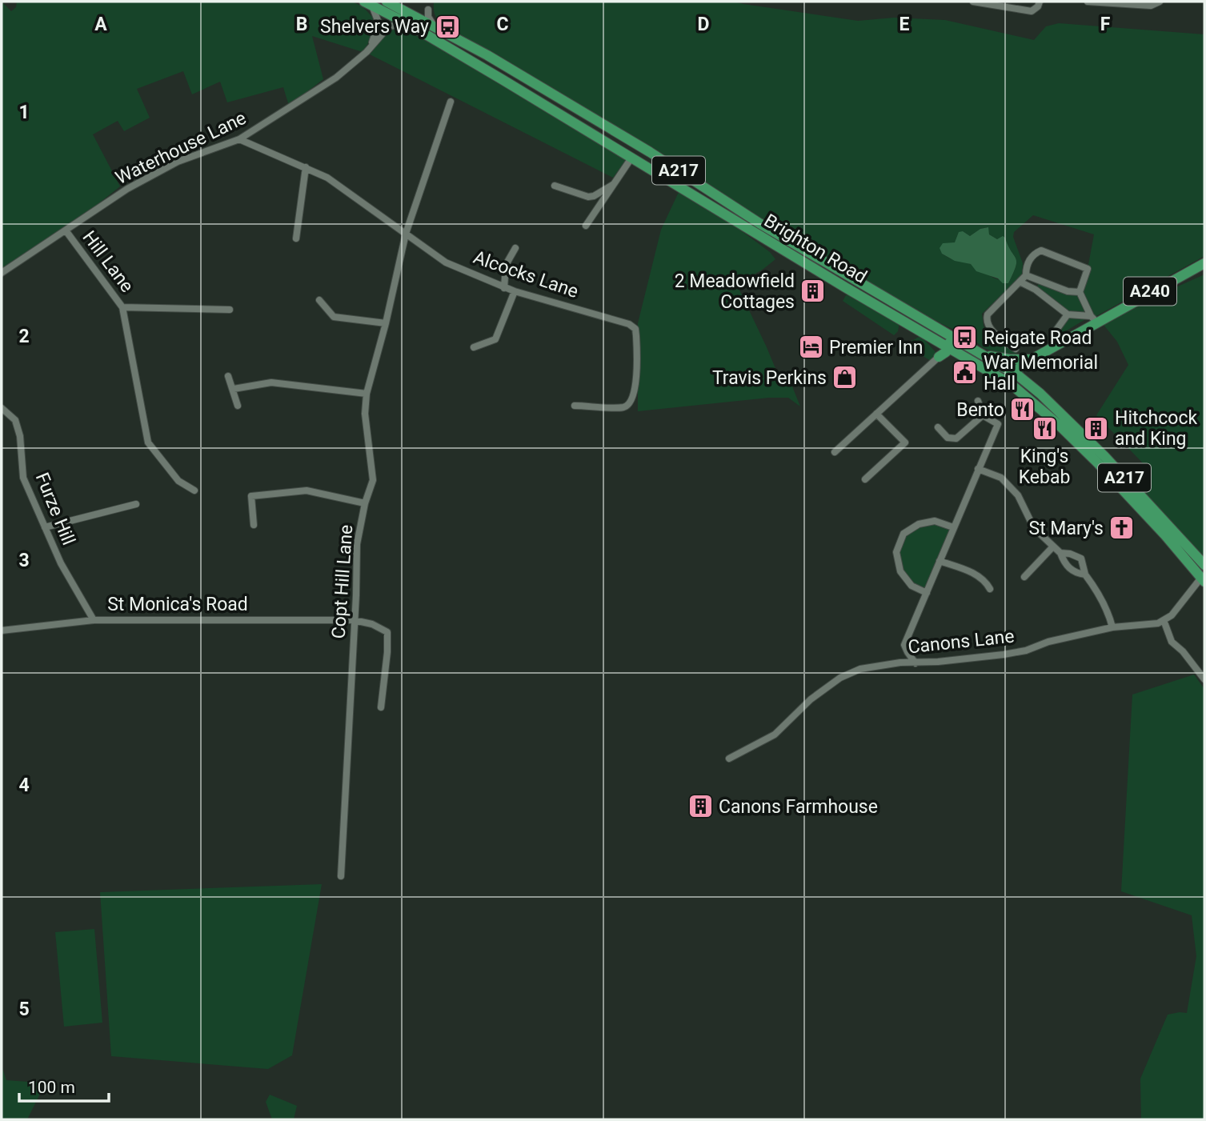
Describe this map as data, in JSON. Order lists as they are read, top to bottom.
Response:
{
  "streets": {
    "highway": ["A217", "Brighton Road", "A240"],
    "street": [
      "Waterhouse Lane",
      "Hill Lane",
      "Alcocks Lane",
      "Furze Hill",
      "Copt Hill Lane",
      "St Monica's Road",
      "Canons Lane"
    ]
  },
  "crossings": [
    ["Waterhouse Lane", "Brighton Road"],
    ["Waterhouse Lane", "Hill Lane"],
    ["Waterhouse Lane", "Alcocks Lane"],
    ["Brighton Road", "A240"],
    ["Alcocks Lane", "Copt Hill Lane"],
    ["Furze Hill", "St Monica's Road"],
    ["Copt Hill Lane", "St Monica's Road"]
  ],
  "places": {
    "bus stop": ["Shelvers Way", "Reigate Road"],
    "building": ["2 Meadowfield Cottages", "Hitchcock and King", "Canons Farmhouse"],
    "hotel": ["Premier Inn"],
    "public building": ["War Memorial Hall"],
    "shop": ["Travis Perkins"],
    "restaurant": ["Bento", "King's Kebab"],
    "church": ["St Mary's"]
  },
  "scale_bar": "100 m",
  "grid": {
    "columns": [
      "A",
      "B",
      "C",
      "D",
      "E",
      "F"
    ],
    "rows": [
      "1",
      "2",
      "3",
      "4",
      "5"
    ]
  }
}
